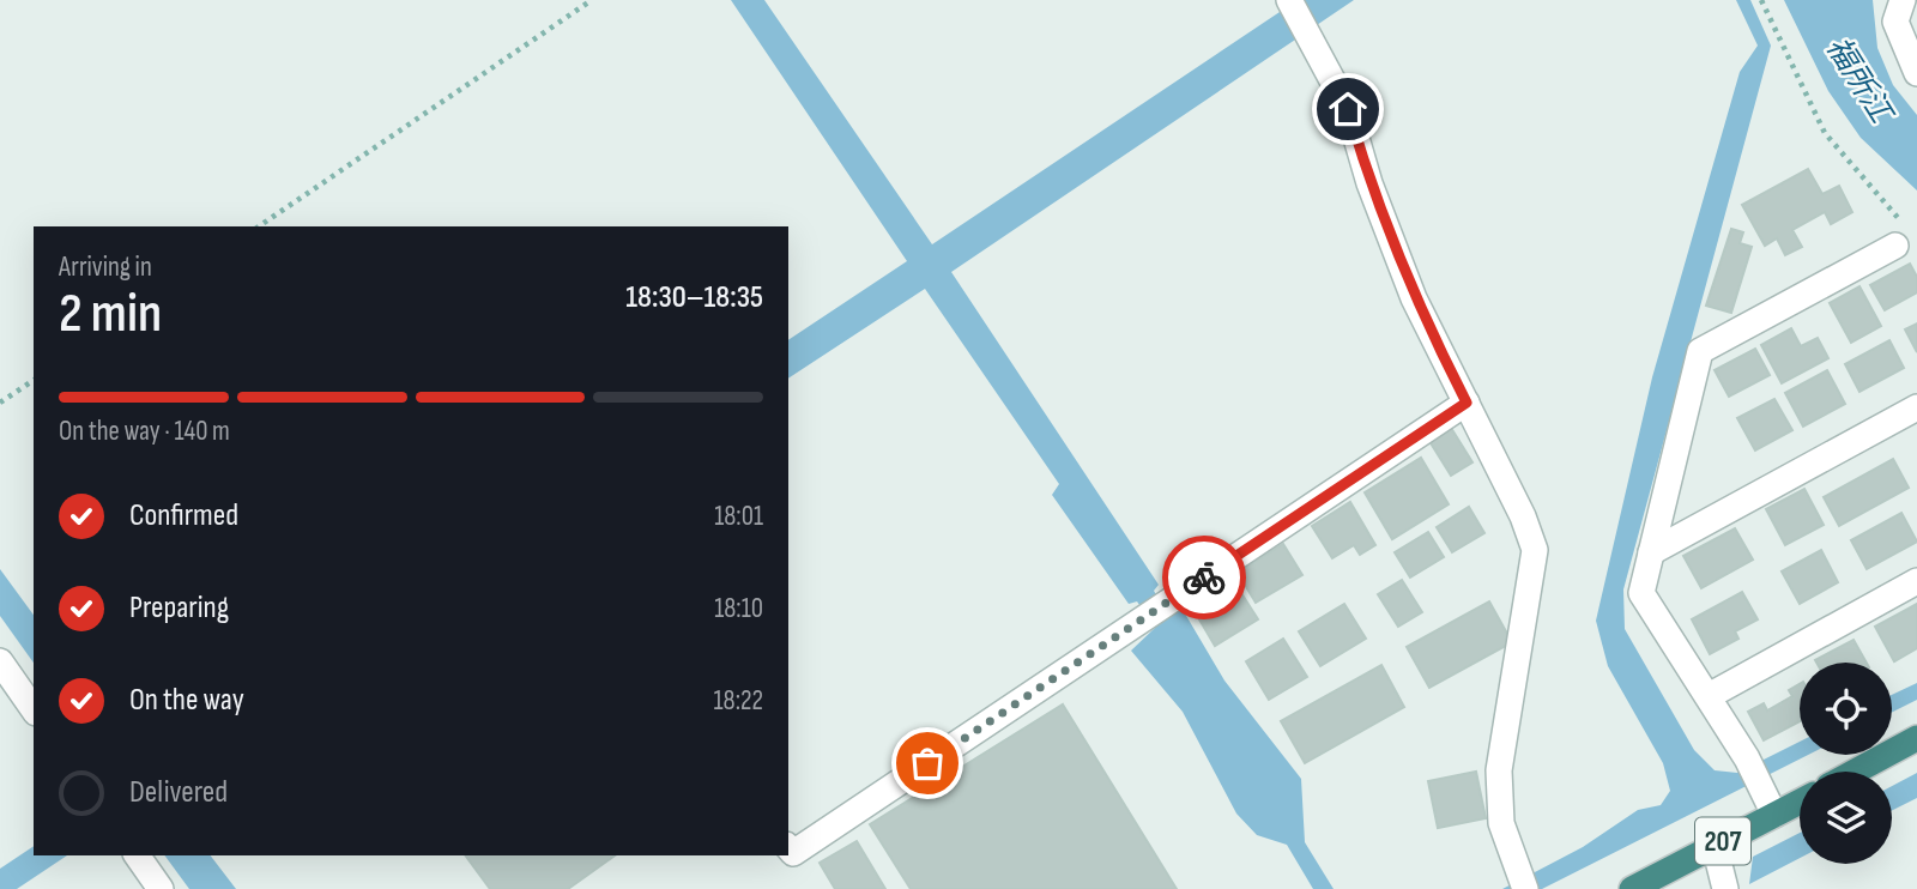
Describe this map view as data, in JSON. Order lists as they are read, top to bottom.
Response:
{
  "streets": {
    "highway": ["207"]
  },
  "water": ["福所江"],
  "page": {
    "heading": ["2 min", "Arriving in", "18:30–18:35"],
    "bar": "On the way · 140 m",
    "list": [
      ["Confirmed", "18:01"],
      ["Preparing", "18:10"],
      ["On the way", "18:22"],
      "Delivered"
    ]
  }
}
